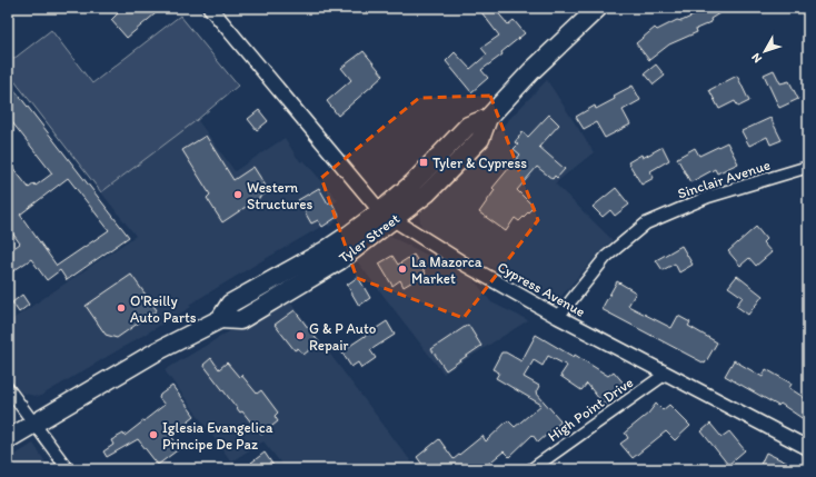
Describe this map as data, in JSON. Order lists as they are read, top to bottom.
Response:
{
  "streets": {
    "main road": ["Tyler Street"],
    "street": ["Sinclair Avenue", "Cypress Avenue", "High Point Drive"]
  },
  "crossings": [
    ["Sinclair Avenue", "Cypress Avenue"],
    ["Tyler Street", "Cypress Avenue"],
    ["Cypress Avenue", "High Point Drive"]
  ],
  "places": {
    "transit": ["Tyler & Cypress"],
    "other": [
      "Western Structures",
      "La Mazorca Market",
      "O'Reilly Auto Parts",
      "G & P Auto Repair",
      "Iglesia Evangelica Principe De Paz"
    ]
  },
  "north": "bottom left"
}
